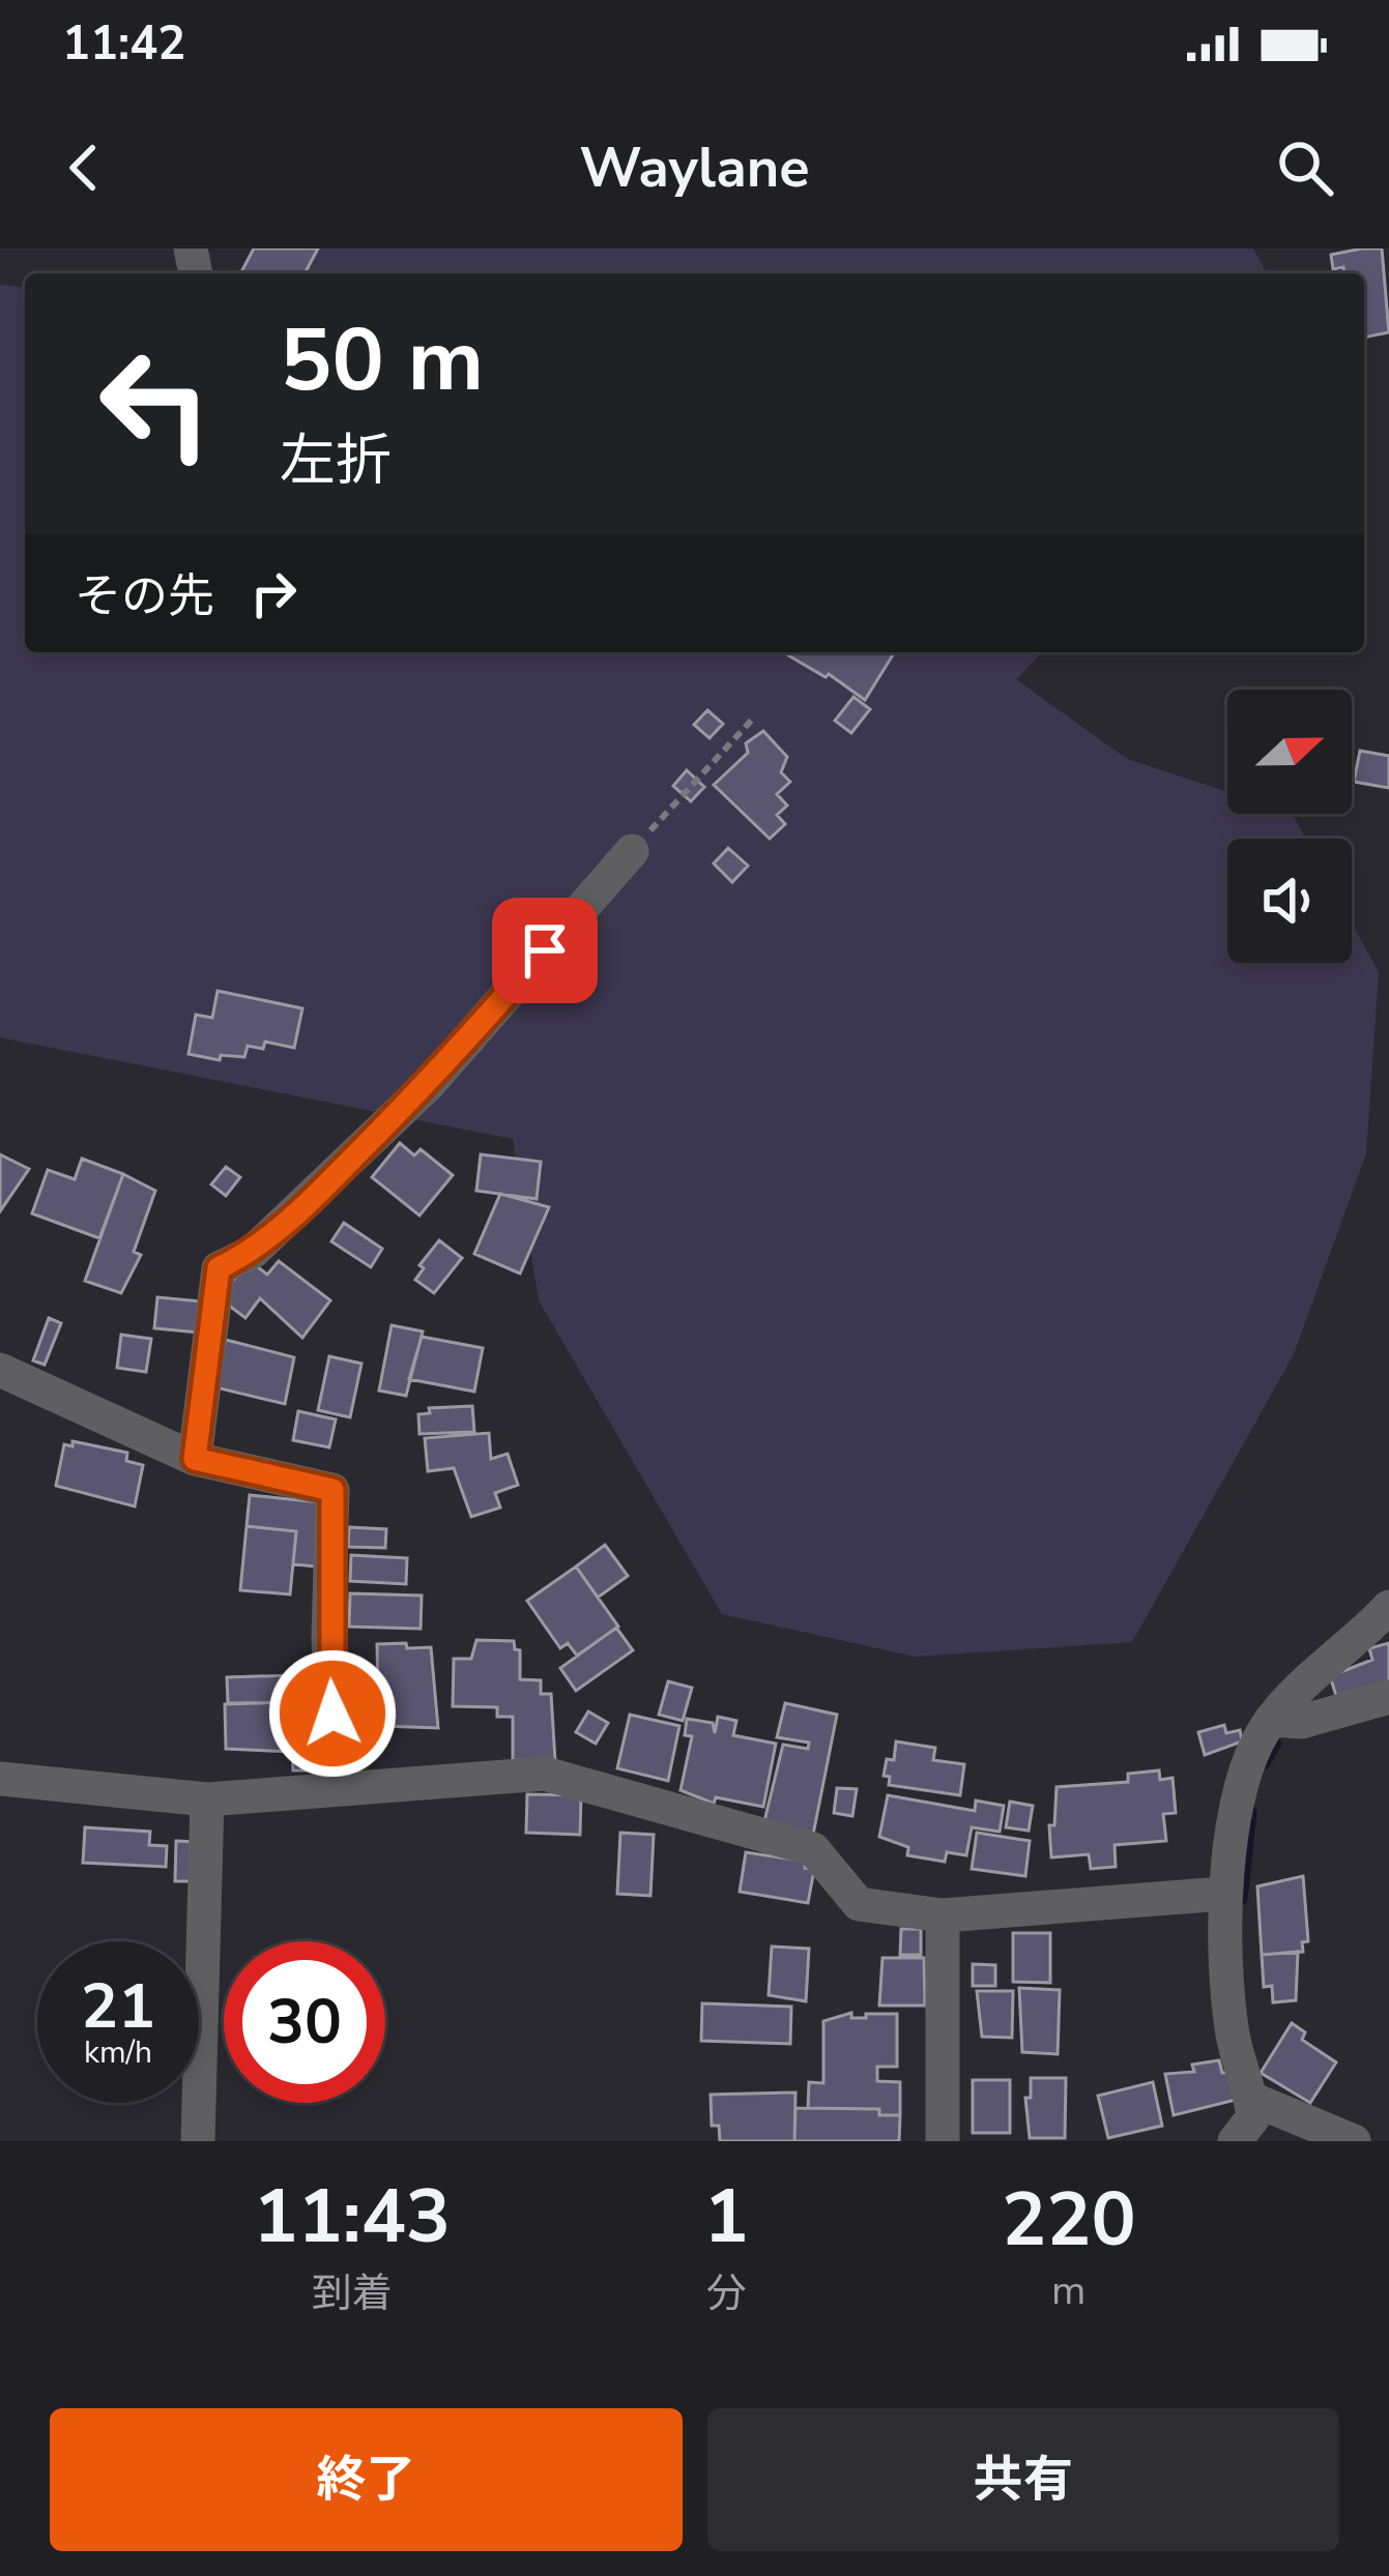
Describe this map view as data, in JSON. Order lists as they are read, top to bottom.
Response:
{
  "north": "right",
  "page": {
    "status": "11:42",
    "header": "Waylane",
    "turn": ["50 m", "左折"],
    "then": "その先",
    "speed": "21 km/h",
    "limit": "30",
    "eta": [
      "11:43",
      "到着",
      "1",
      "分",
      "220",
      "m"
    ],
    "buttons": ["終了", "共有"]
  }
}
